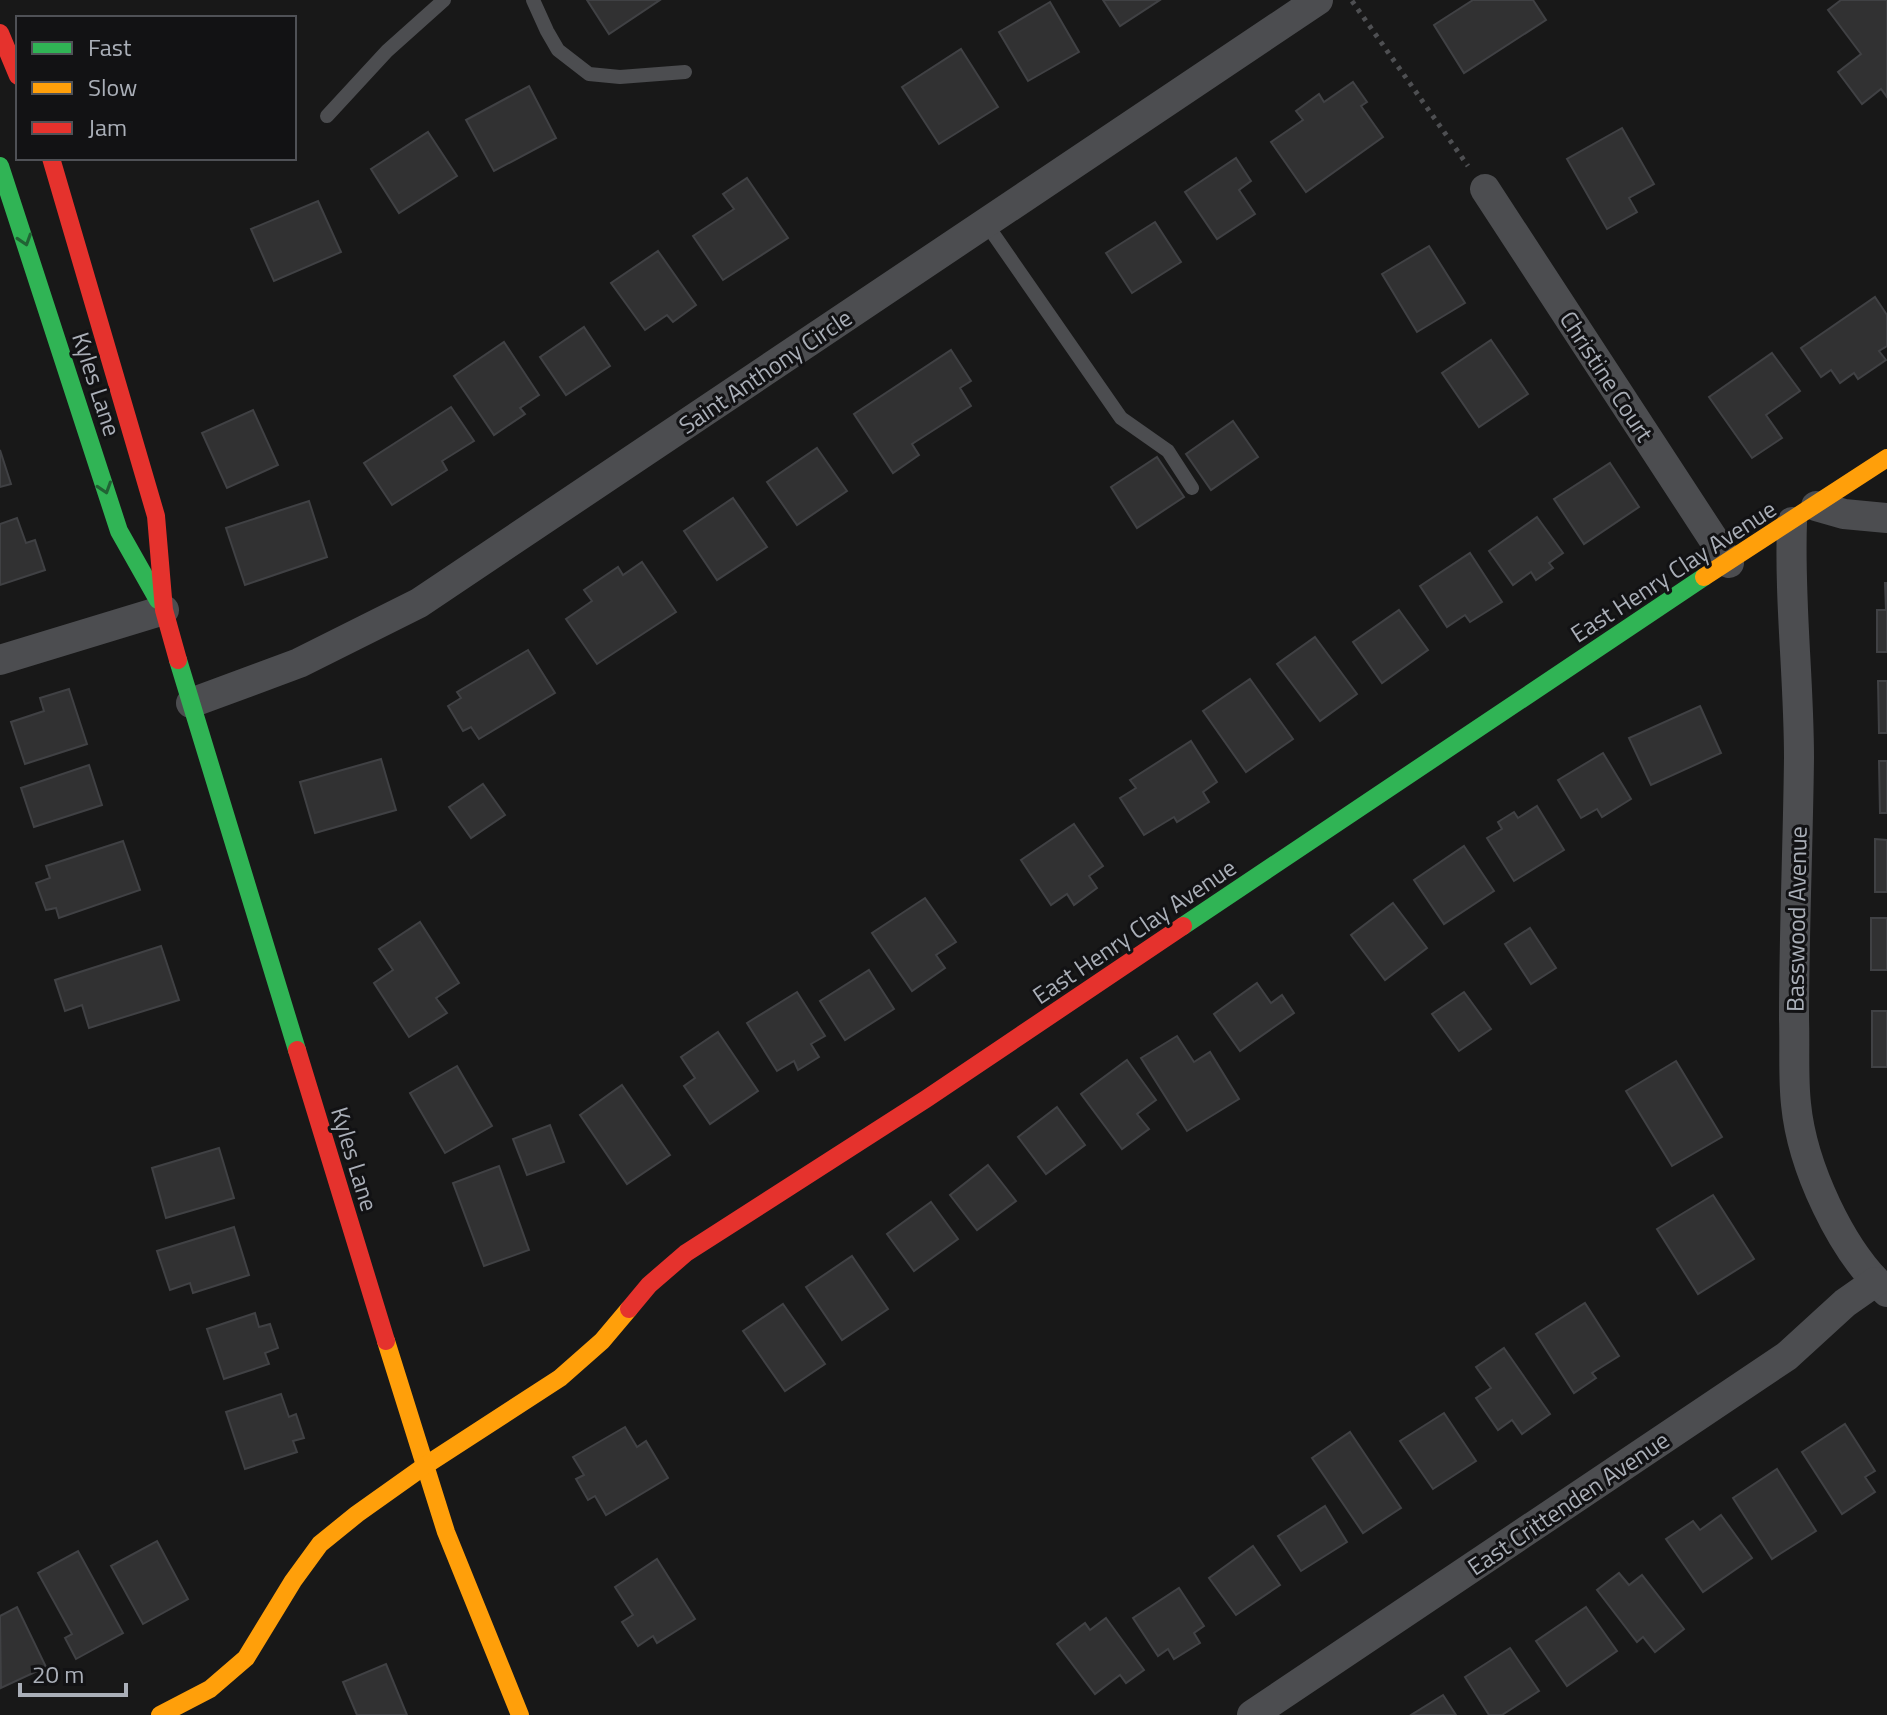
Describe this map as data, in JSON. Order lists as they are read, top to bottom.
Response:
{
  "streets": {
    "main road": ["Kyles Lane", "East Henry Clay Avenue"],
    "street": [
      "Saint Anthony Circle",
      "Christine Court",
      "Basswood Avenue",
      "East Crittenden Avenue"
    ]
  },
  "crossings": [
    ["Saint Anthony Circle", "Kyles Lane"],
    ["Christine Court", "East Henry Clay Avenue"],
    ["Kyles Lane", "East Henry Clay Avenue"],
    ["East Henry Clay Avenue", "Basswood Avenue"],
    ["Basswood Avenue", "East Crittenden Avenue"]
  ],
  "legend": ["Fast", "Slow", "Jam"],
  "scale_bar": "20 m"
}
